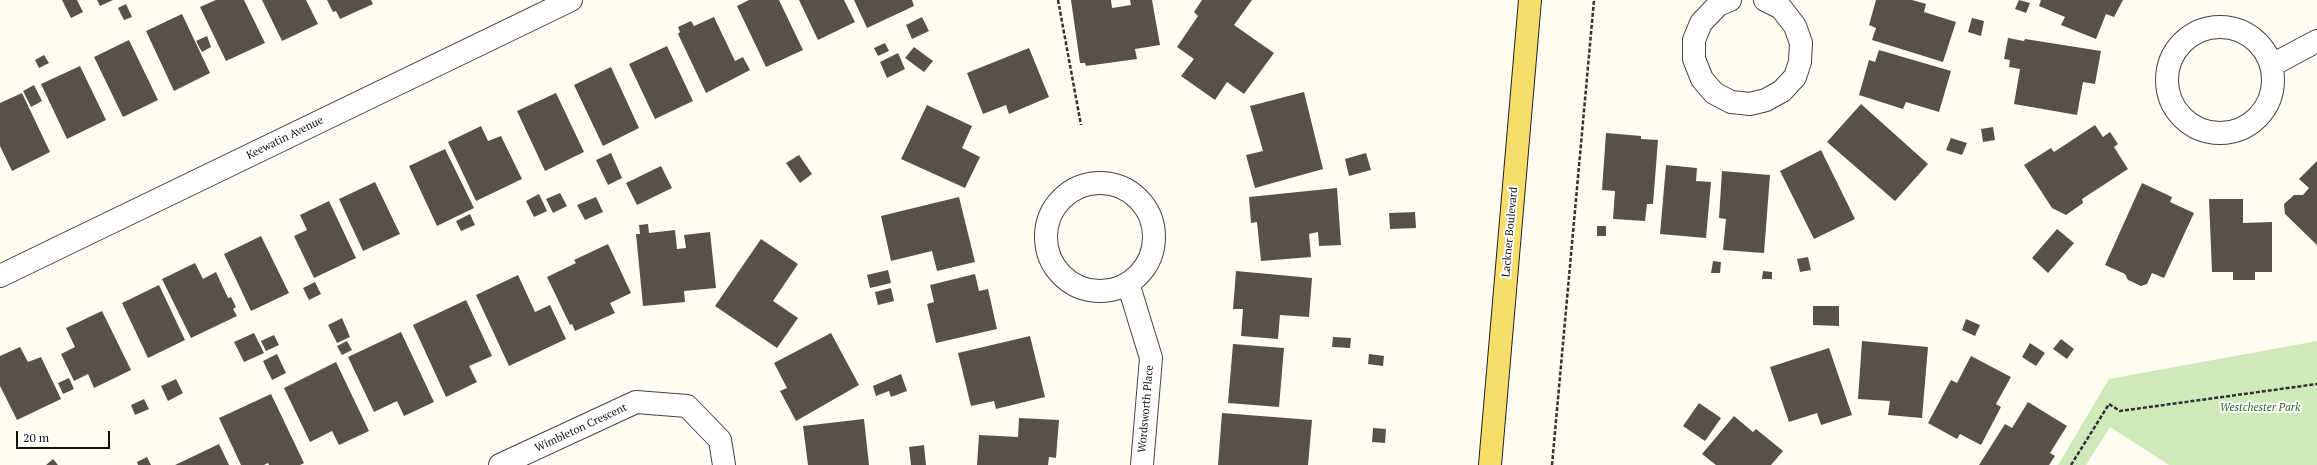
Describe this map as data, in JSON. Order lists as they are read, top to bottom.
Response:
{
  "streets": {
    "main road": ["Lackner Boulevard"],
    "street": ["Keewatin Avenue", "Wordsworth Place", "Wimbleton Crescent"]
  },
  "parks": ["Westchester Park"],
  "scale_bar": "20 m"
}
